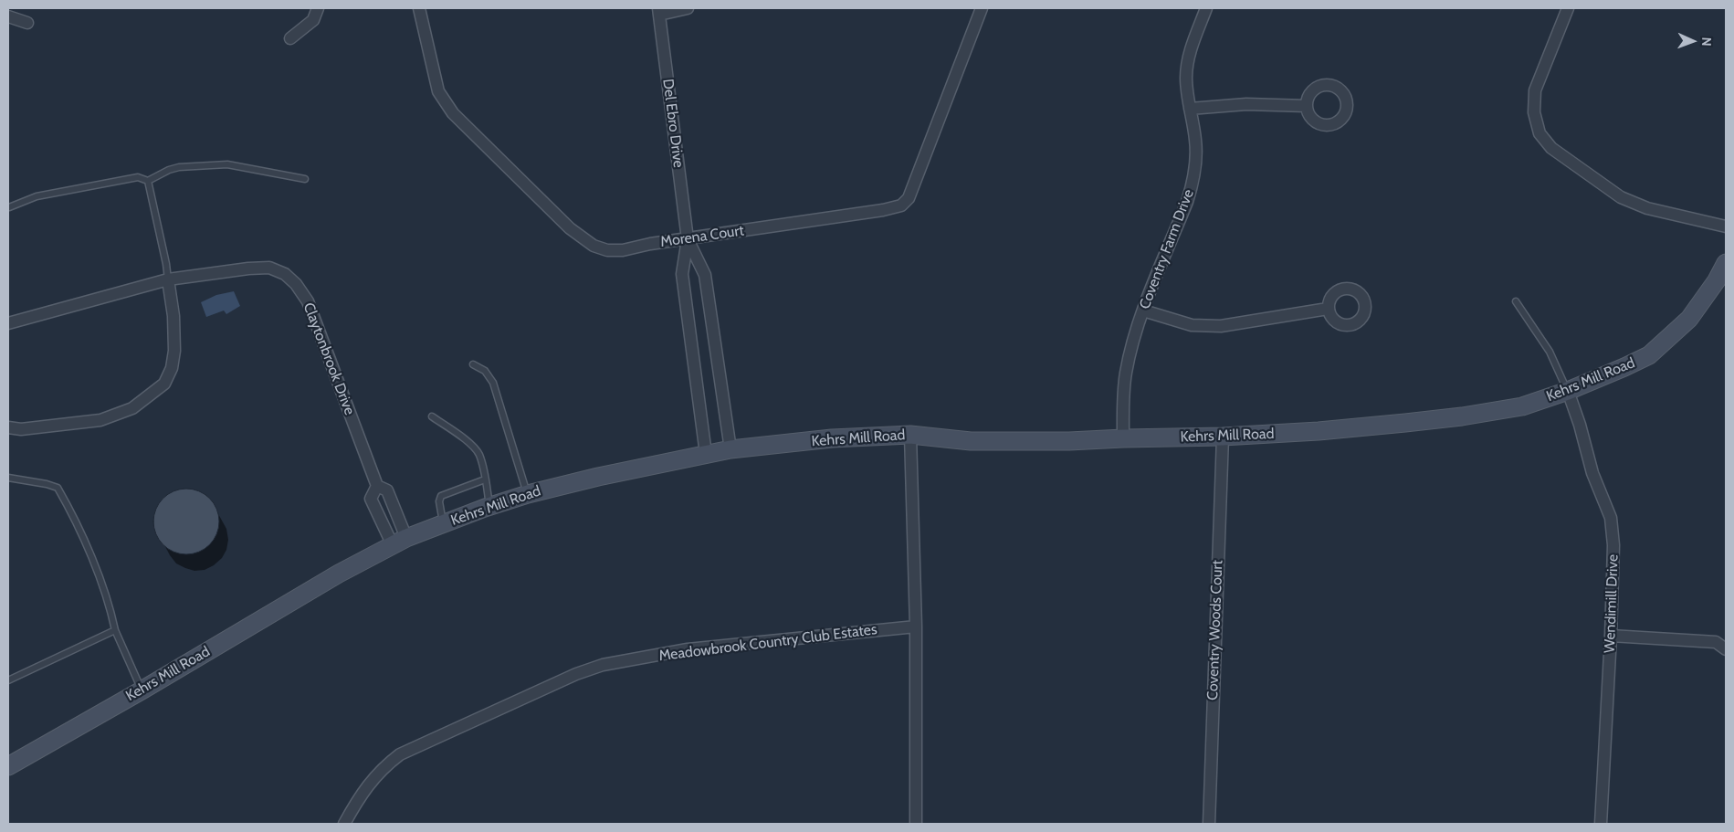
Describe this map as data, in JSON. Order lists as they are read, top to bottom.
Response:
{
  "streets": {
    "main road": ["Kehrs Mill Road"],
    "street": [
      "Del Ebro Drive",
      "Morena Court",
      "Coventry Farm Drive",
      "Claytonbrook Drive",
      "Wendimill Drive",
      "Coventry Woods Court",
      "Meadowbrook Country Club Estates"
    ]
  },
  "crossings": [
    ["Del Ebro Drive", "Morena Court"],
    ["Del Ebro Drive", "Kehrs Mill Road"],
    ["Coventry Farm Drive", "Kehrs Mill Road"],
    ["Claytonbrook Drive", "Kehrs Mill Road"],
    ["Kehrs Mill Road", "Wendimill Drive"],
    ["Kehrs Mill Road", "Coventry Woods Court"]
  ],
  "north": "right"
}
